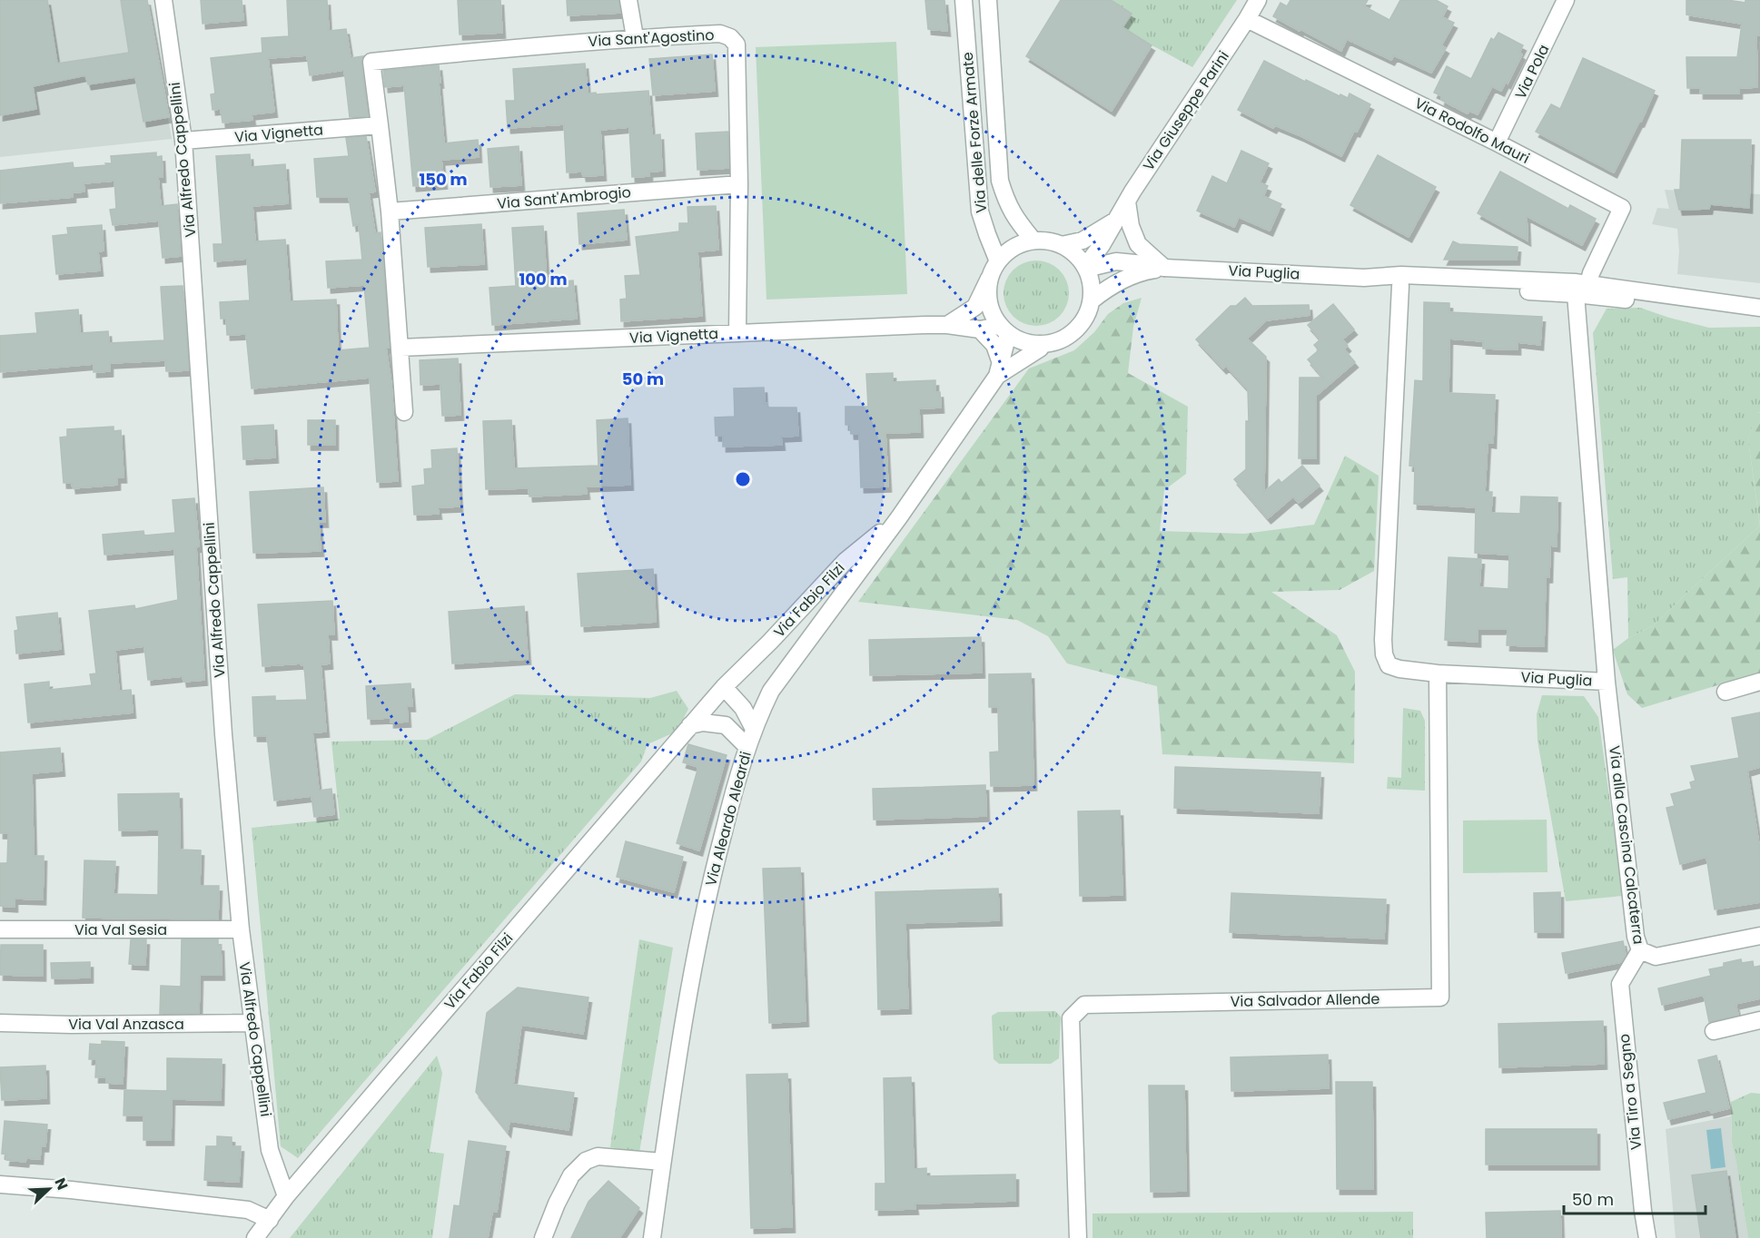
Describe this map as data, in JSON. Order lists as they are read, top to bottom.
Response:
{
  "streets": {
    "street": [
      "Via Sant'Agostino",
      "Via Pola",
      "Via Giuseppe Parini",
      "Via Rodolfo Mauri",
      "Via delle Forze Armate",
      "Via Vignetta",
      "Via Alfredo Cappellini",
      "Via Sant'Ambrogio",
      "Via Puglia",
      "Via Fabio Filzi",
      "Via Aleardo Aleardi",
      "Via alla Cascina Calcaterra",
      "Via Val Sesia",
      "Via Salvador Allende",
      "Via Val Anzasca",
      "Via Tiro a Segno"
    ]
  },
  "crossings": [
    ["Via Sant'Agostino", "Via Vignetta"],
    ["Via Sant'Agostino", "Via Sant'Ambrogio"],
    ["Via Pola", "Via Rodolfo Mauri"],
    ["Via Giuseppe Parini", "Via Rodolfo Mauri"],
    ["Via Giuseppe Parini", "Via delle Forze Armate"],
    ["Via Giuseppe Parini", "Via Vignetta"],
    ["Via Giuseppe Parini", "Via Puglia"],
    ["Via Rodolfo Mauri", "Via Puglia"],
    ["Via delle Forze Armate", "Via Vignetta"],
    ["Via delle Forze Armate", "Via Puglia"],
    ["Via Vignetta", "Via Alfredo Cappellini"],
    ["Via Vignetta", "Via Puglia"],
    ["Via Alfredo Cappellini", "Via Fabio Filzi"],
    ["Via Alfredo Cappellini", "Via Val Sesia"],
    ["Via Alfredo Cappellini", "Via Val Anzasca"],
    ["Via Puglia", "Via alla Cascina Calcaterra"],
    ["Via Puglia", "Via Salvador Allende"],
    ["Via Fabio Filzi", "Via Aleardo Aleardi"],
    ["Via alla Cascina Calcaterra", "Via Tiro a Segno"]
  ],
  "scale_bar": "50 m",
  "north": "top right",
  "rings": ["150 m", "100 m", "50 m"]
}
